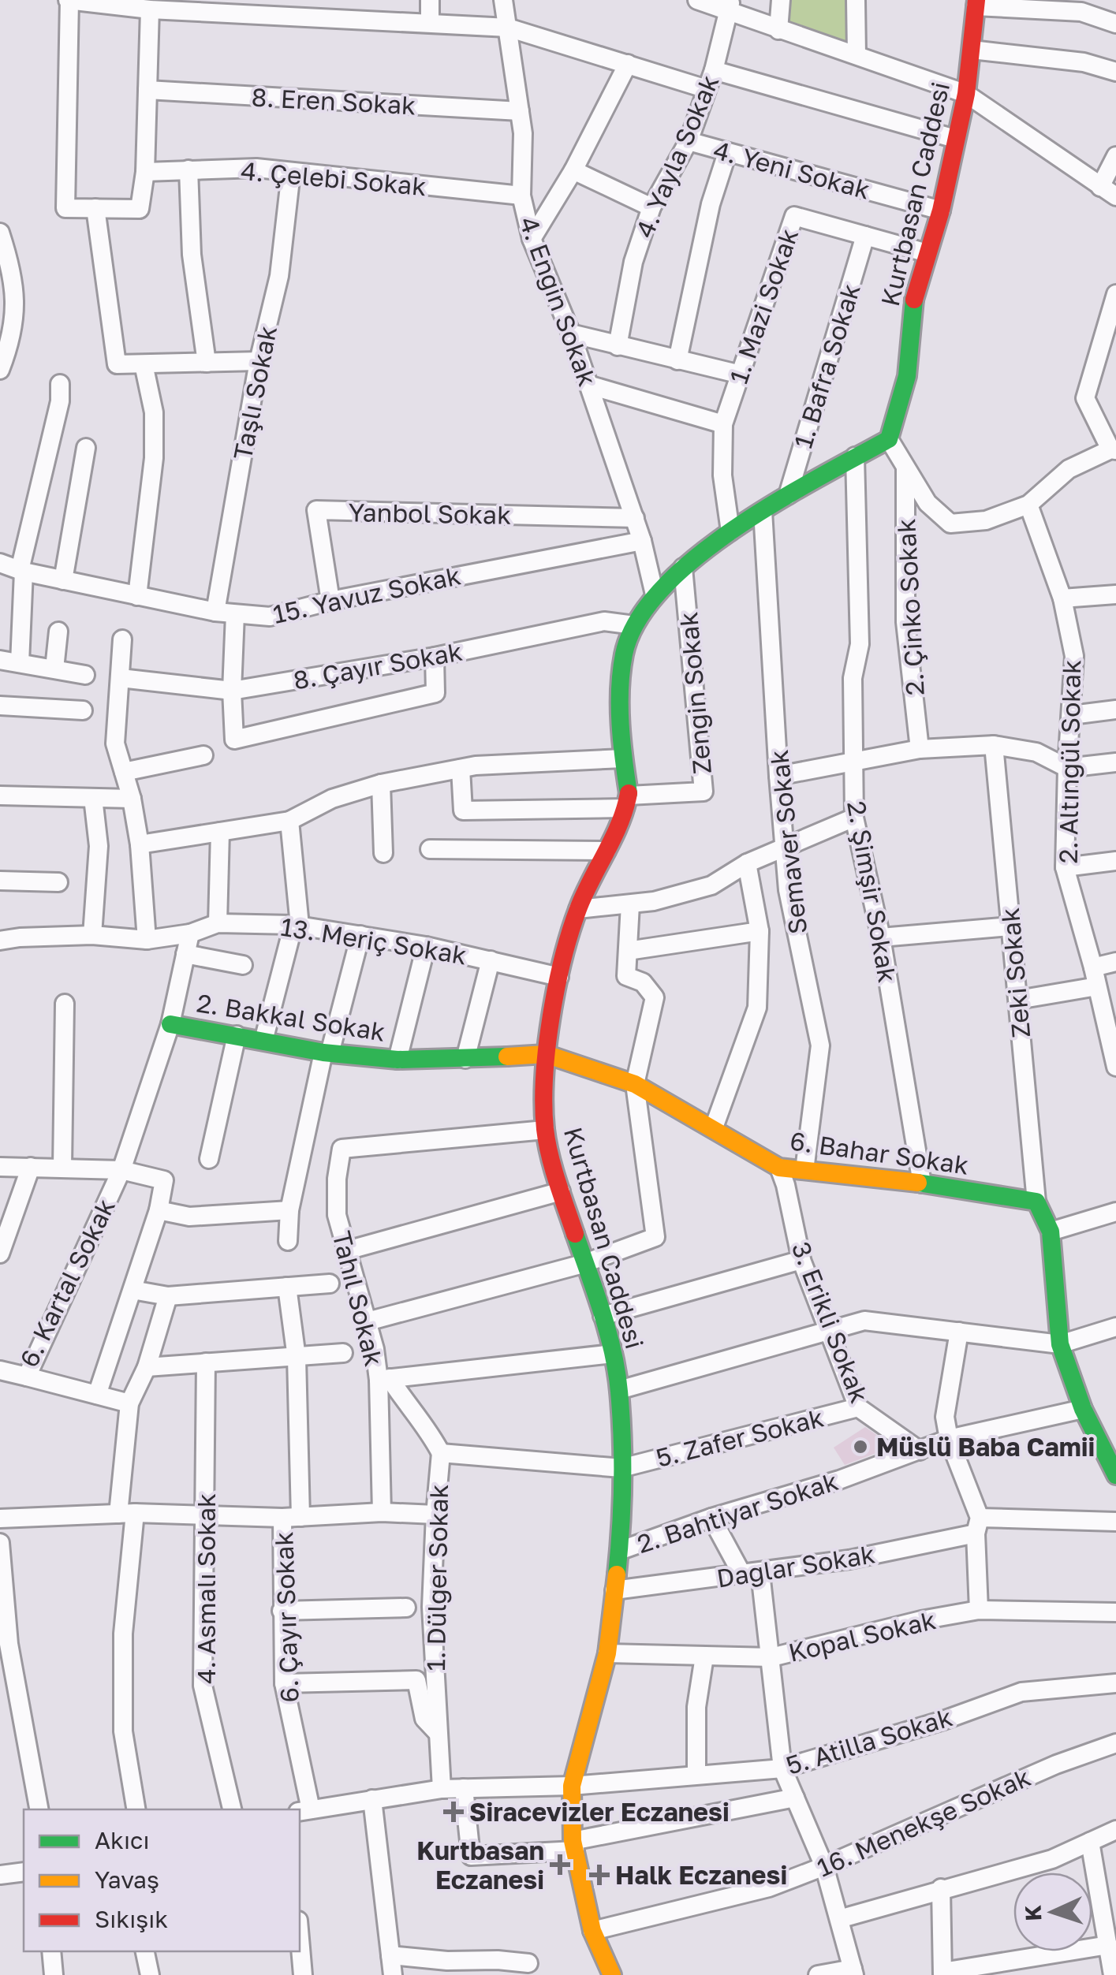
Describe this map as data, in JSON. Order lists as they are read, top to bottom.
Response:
{
  "streets": {
    "main road": ["Kurtbasan Caddesi", "2. Bakkal Sokak", "6. Bahar Sokak"],
    "street": [
      "8. Eren Sokak",
      "4. Yayla Sokak",
      "4. Yeni Sokak",
      "4. Çelebi Sokak",
      "4. Engin Sokak",
      "1. Mazi Sokak",
      "1. Bafra Sokak",
      "Taşlı Sokak",
      "Yanbol Sokak",
      "15. Yavuz Sokak",
      "2. Çinko Sokak",
      "8. Çayır Sokak",
      "Zengin Sokak",
      "2. Altıngül Sokak",
      "Semaver Sokak",
      "2. Şimşir Sokak",
      "13. Meriç Sokak",
      "Zeki Sokak",
      "6. Kartal Sokak",
      "Tahıl Sokak",
      "3. Erikli Sokak",
      "5. Zafer Sokak",
      "2. Bahtiyar Sokak",
      "Dağlar Sokak",
      "1. Dülger Sokak",
      "4. Asmalı Sokak",
      "6. Çayır Sokak",
      "Kopal Sokak",
      "5. Atilla Sokak",
      "16. Menekşe Sokak"
    ]
  },
  "crossings": [
    ["8. Eren Sokak", "4. Engin Sokak"],
    ["4. Yayla Sokak", "4. Yeni Sokak"],
    ["4. Yeni Sokak", "Kurtbasan Caddesi"],
    ["4. Çelebi Sokak", "4. Engin Sokak"],
    ["4. Çelebi Sokak", "Taşlı Sokak"],
    ["Kurtbasan Caddesi", "1. Mazi Sokak"],
    ["Kurtbasan Caddesi", "Zengin Sokak"],
    ["Kurtbasan Caddesi", "13. Meriç Sokak"],
    ["Kurtbasan Caddesi", "2. Bakkal Sokak"],
    ["Kurtbasan Caddesi", "6. Bahar Sokak"],
    ["Kurtbasan Caddesi", "Tahıl Sokak"],
    ["Kurtbasan Caddesi", "5. Zafer Sokak"],
    ["Kurtbasan Caddesi", "2. Bahtiyar Sokak"],
    ["Kurtbasan Caddesi", "Dağlar Sokak"],
    ["Kurtbasan Caddesi", "1. Dülger Sokak"],
    ["Kurtbasan Caddesi", "Kopal Sokak"],
    ["Kurtbasan Caddesi", "5. Atilla Sokak"],
    ["Kurtbasan Caddesi", "16. Menekşe Sokak"],
    ["4. Engin Sokak", "Yanbol Sokak"],
    ["4. Engin Sokak", "15. Yavuz Sokak"],
    ["1. Mazi Sokak", "1. Bafra Sokak"],
    ["Taşlı Sokak", "15. Yavuz Sokak"],
    ["Yanbol Sokak", "15. Yavuz Sokak"],
    ["Semaver Sokak", "6. Bahar Sokak"],
    ["2. Şimşir Sokak", "6. Bahar Sokak"],
    ["13. Meriç Sokak", "6. Kartal Sokak"],
    ["Zeki Sokak", "6. Bahar Sokak"],
    ["2. Bakkal Sokak", "6. Bahar Sokak"],
    ["2. Bakkal Sokak", "6. Kartal Sokak"],
    ["6. Bahar Sokak", "3. Erikli Sokak"],
    ["3. Erikli Sokak", "5. Zafer Sokak"],
    ["3. Erikli Sokak", "2. Bahtiyar Sokak"],
    ["5. Zafer Sokak", "1. Dülger Sokak"],
    ["1. Dülger Sokak", "5. Atilla Sokak"],
    ["6. Çayır Sokak", "5. Atilla Sokak"]
  ],
  "places": {
    "other": ["Müslü Baba Camii"],
    "health": ["Siracevizler Eczanesi", "Kurtbasan Eczanesi", "Halk Eczanesi"]
  },
  "legend": ["Akıcı", "Yavaş", "Sıkışık"],
  "north": "left"
}
